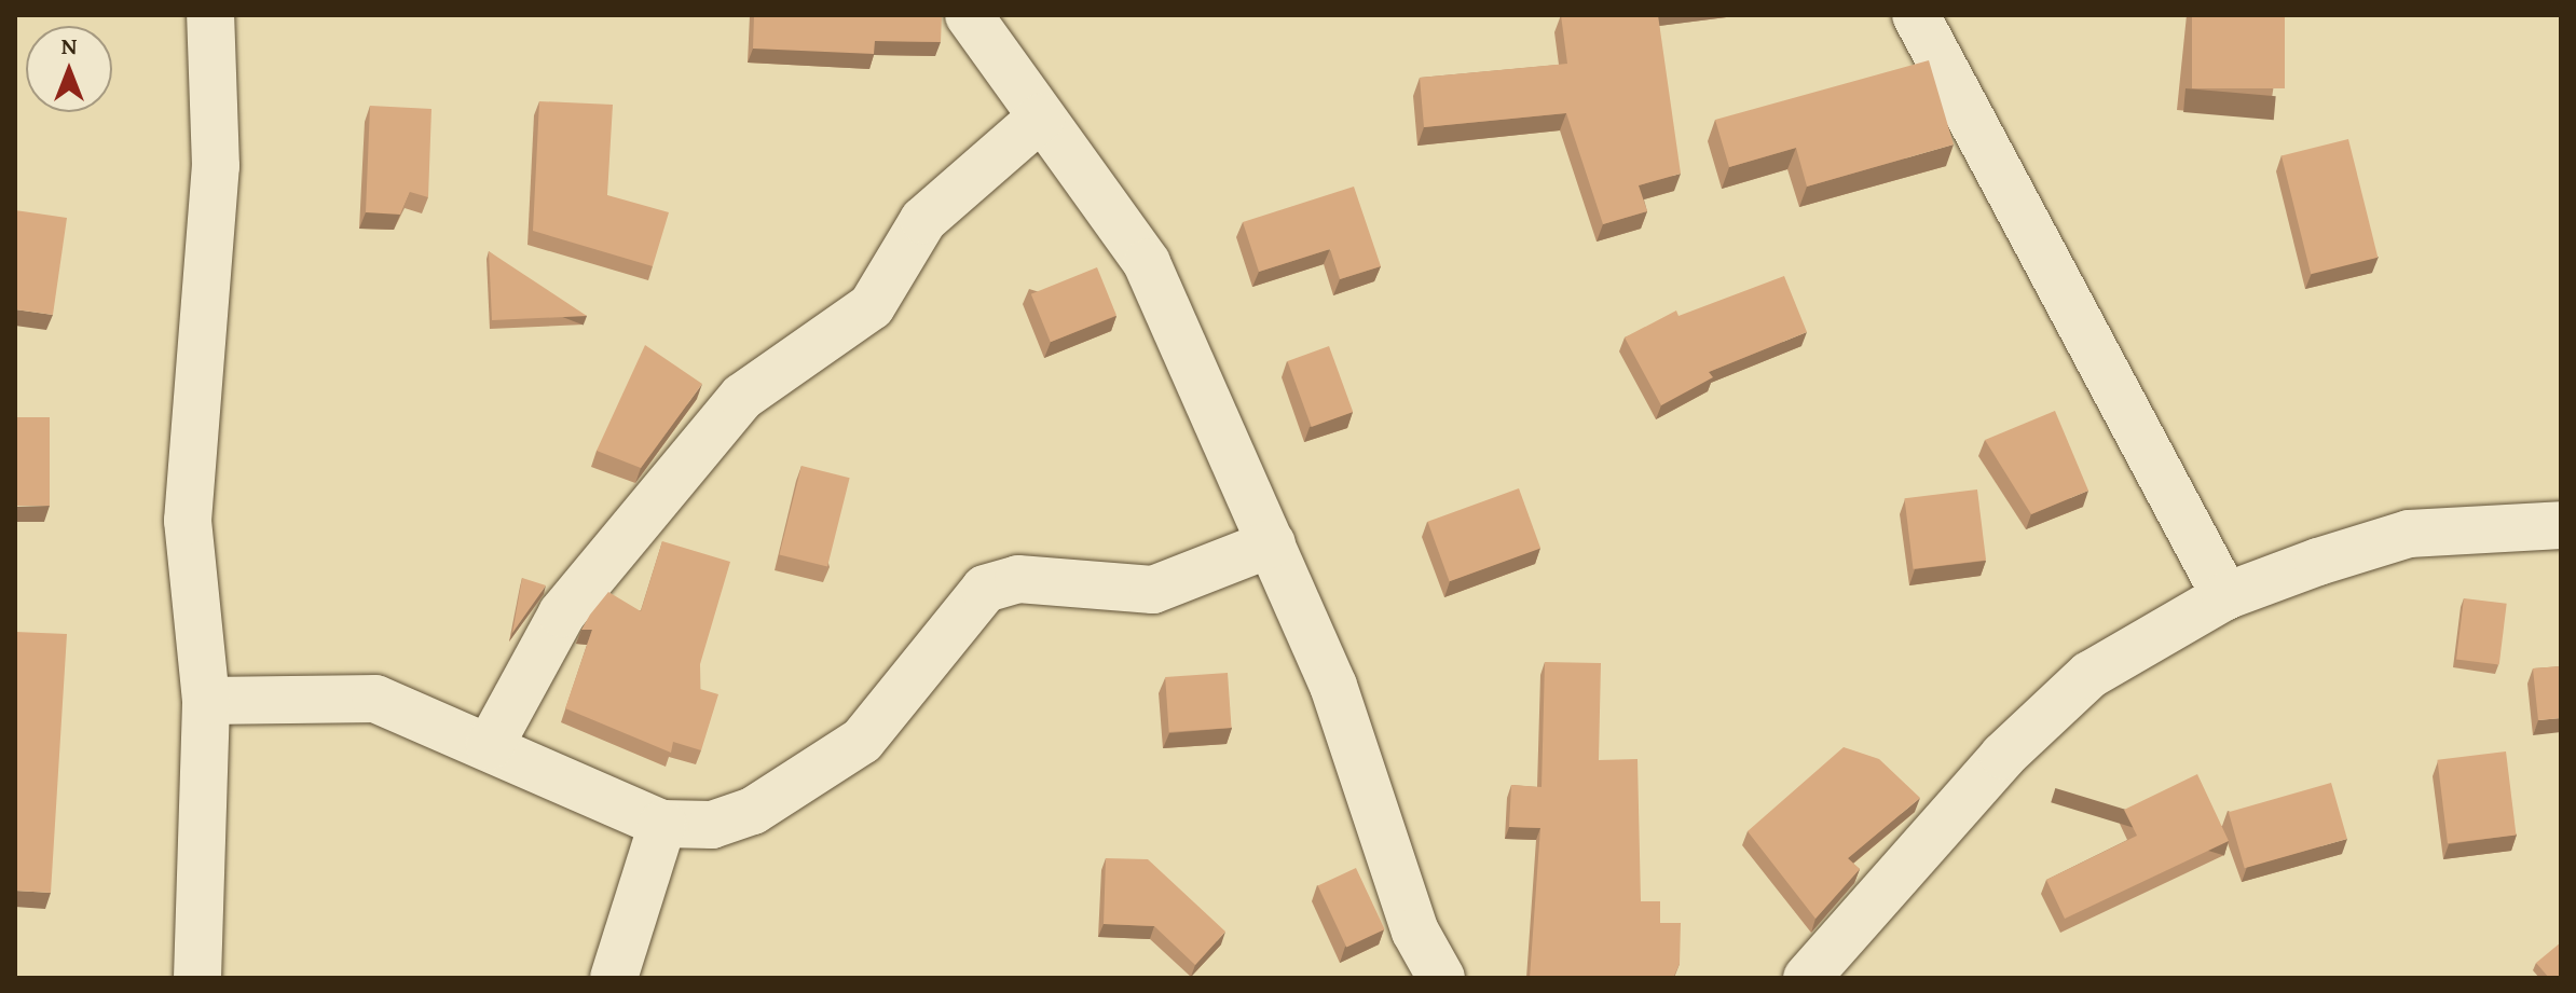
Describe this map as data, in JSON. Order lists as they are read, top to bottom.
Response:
{
  "north": "top"
}
